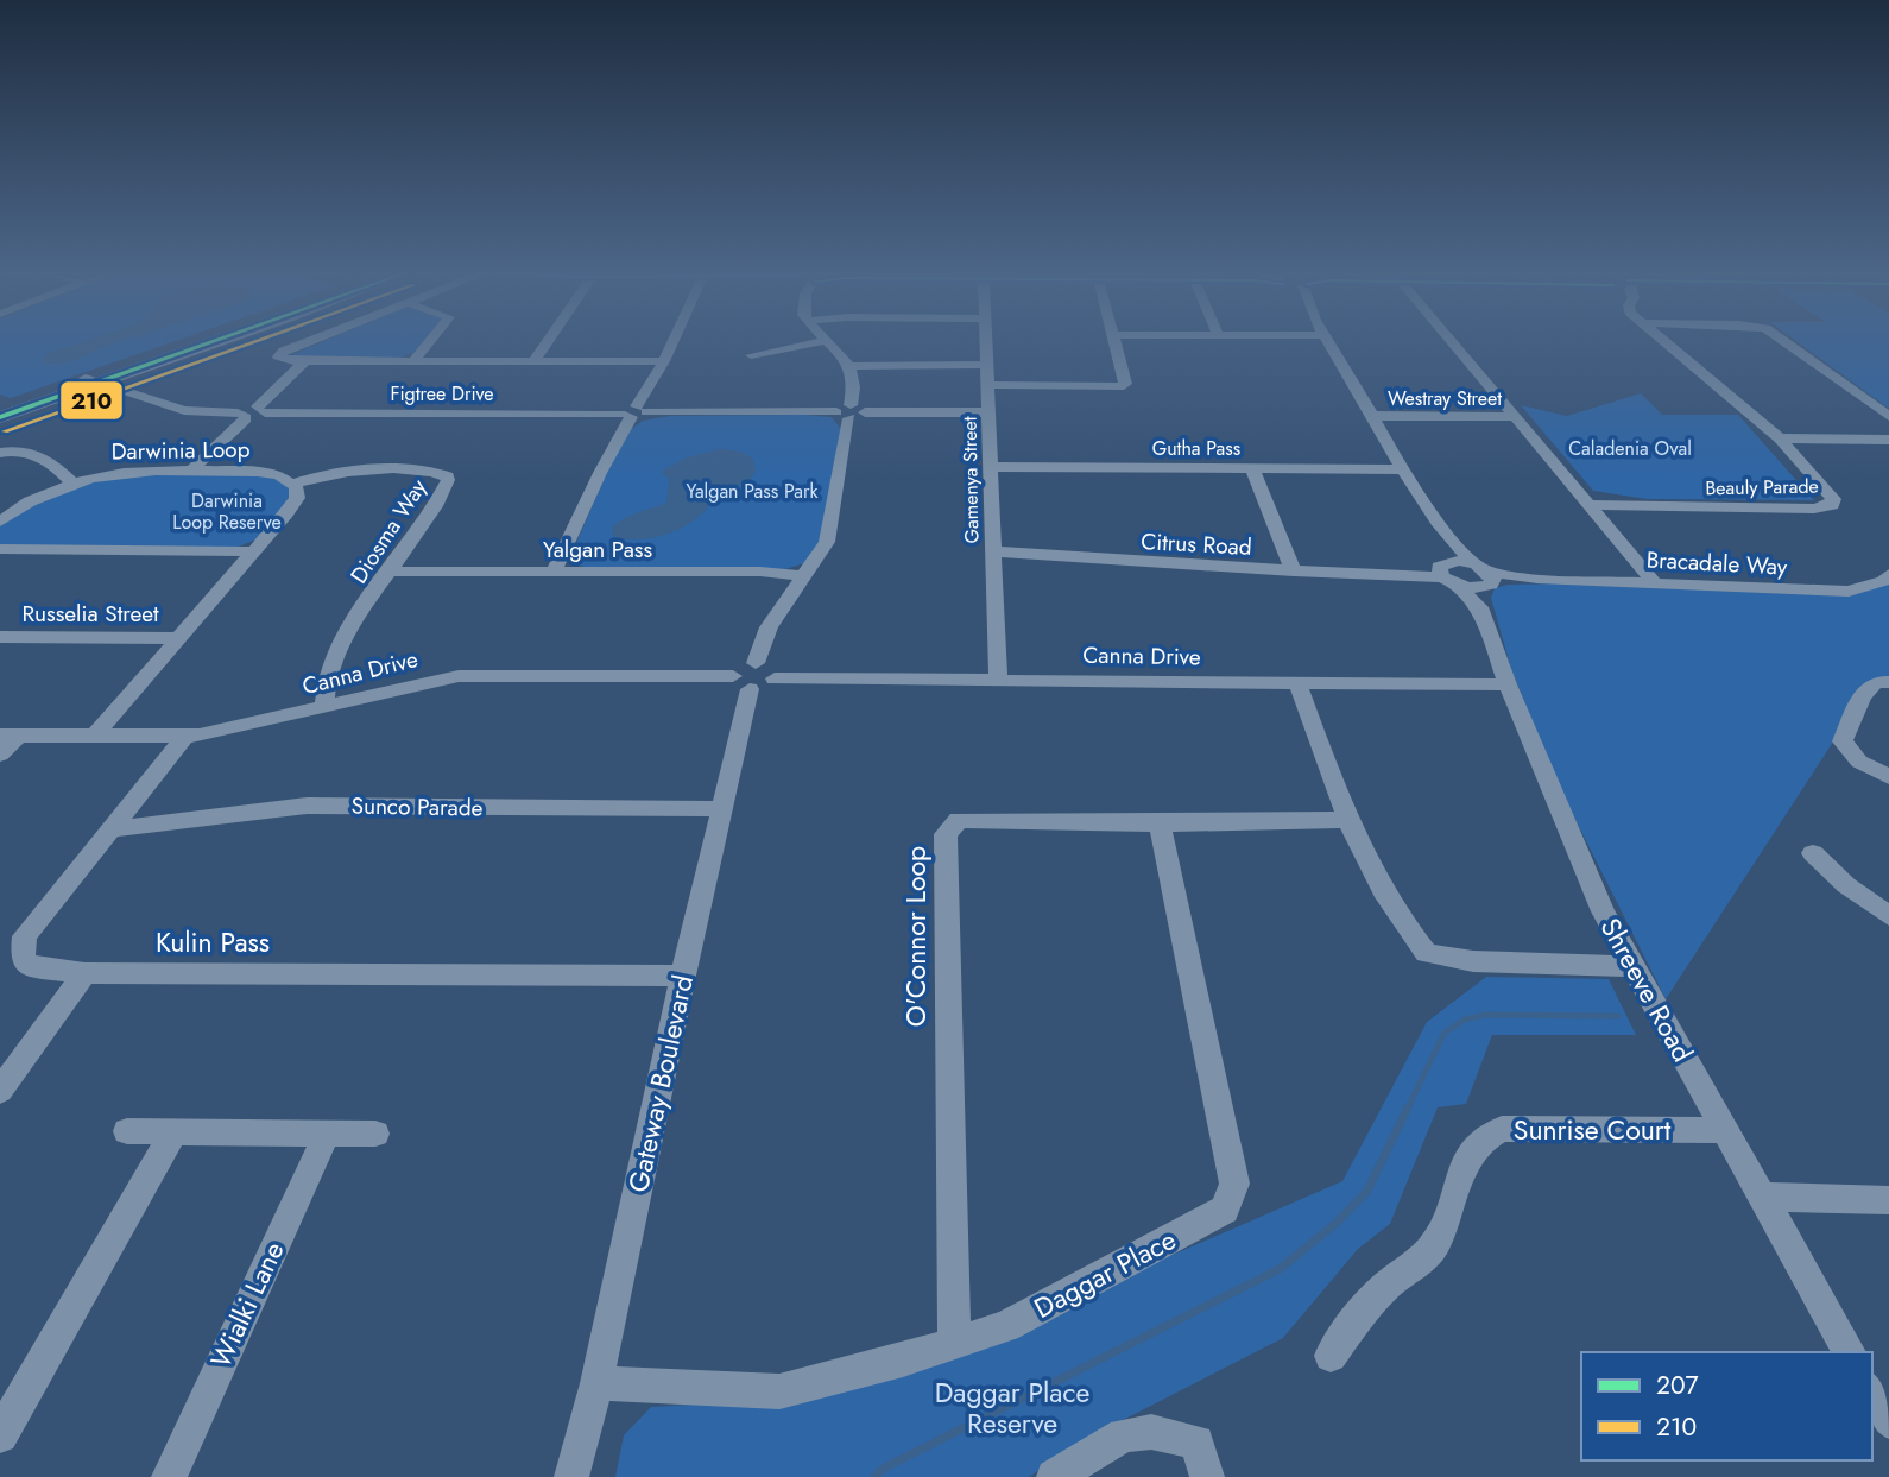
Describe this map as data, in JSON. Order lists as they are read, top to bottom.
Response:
{
  "streets": {
    "street": [
      "Figtree Drive",
      "Westray Street",
      "Gutha Pass",
      "Darwinia Loop",
      "Gamenya Street",
      "Beauly Parade",
      "Diosma Way",
      "Citrus Road",
      "Yalgan Pass",
      "Bracadale Way",
      "Russelia Street",
      "Canna Drive",
      "Sunco Parade",
      "O'Connor Loop",
      "Kulin Pass",
      "Shreeve Road",
      "Gateway Boulevard",
      "Sunrise Court",
      "Daggar Place",
      "Wialki Lane"
    ]
  },
  "crossings": [
    ["Figtree Drive", "Gamenya Street"],
    ["Figtree Drive", "Gateway Boulevard"],
    ["Westray Street", "Shreeve Road"],
    ["Gutha Pass", "Gamenya Street"],
    ["Gutha Pass", "Shreeve Road"],
    ["Darwinia Loop", "Diosma Way"],
    ["Gamenya Street", "Citrus Road"],
    ["Gamenya Street", "Canna Drive"],
    ["Diosma Way", "Yalgan Pass"],
    ["Diosma Way", "Canna Drive"],
    ["Citrus Road", "Shreeve Road"],
    ["Yalgan Pass", "Gateway Boulevard"],
    ["Bracadale Way", "Shreeve Road"],
    ["Canna Drive", "Kulin Pass"],
    ["Canna Drive", "Shreeve Road"],
    ["Canna Drive", "Gateway Boulevard"],
    ["Sunco Parade", "Kulin Pass"],
    ["Sunco Parade", "Gateway Boulevard"],
    ["O'Connor Loop", "Daggar Place"],
    ["Kulin Pass", "Gateway Boulevard"],
    ["Shreeve Road", "Sunrise Court"],
    ["Gateway Boulevard", "Daggar Place"]
  ],
  "parks": [
    "Caladenia Oval",
    "Yalgan Pass Park",
    "Darwinia Loop Reserve",
    "Daggar Place Reserve"
  ],
  "lines": ["transit line 207", "transit line 210"],
  "legend": ["207", "210"]
}
